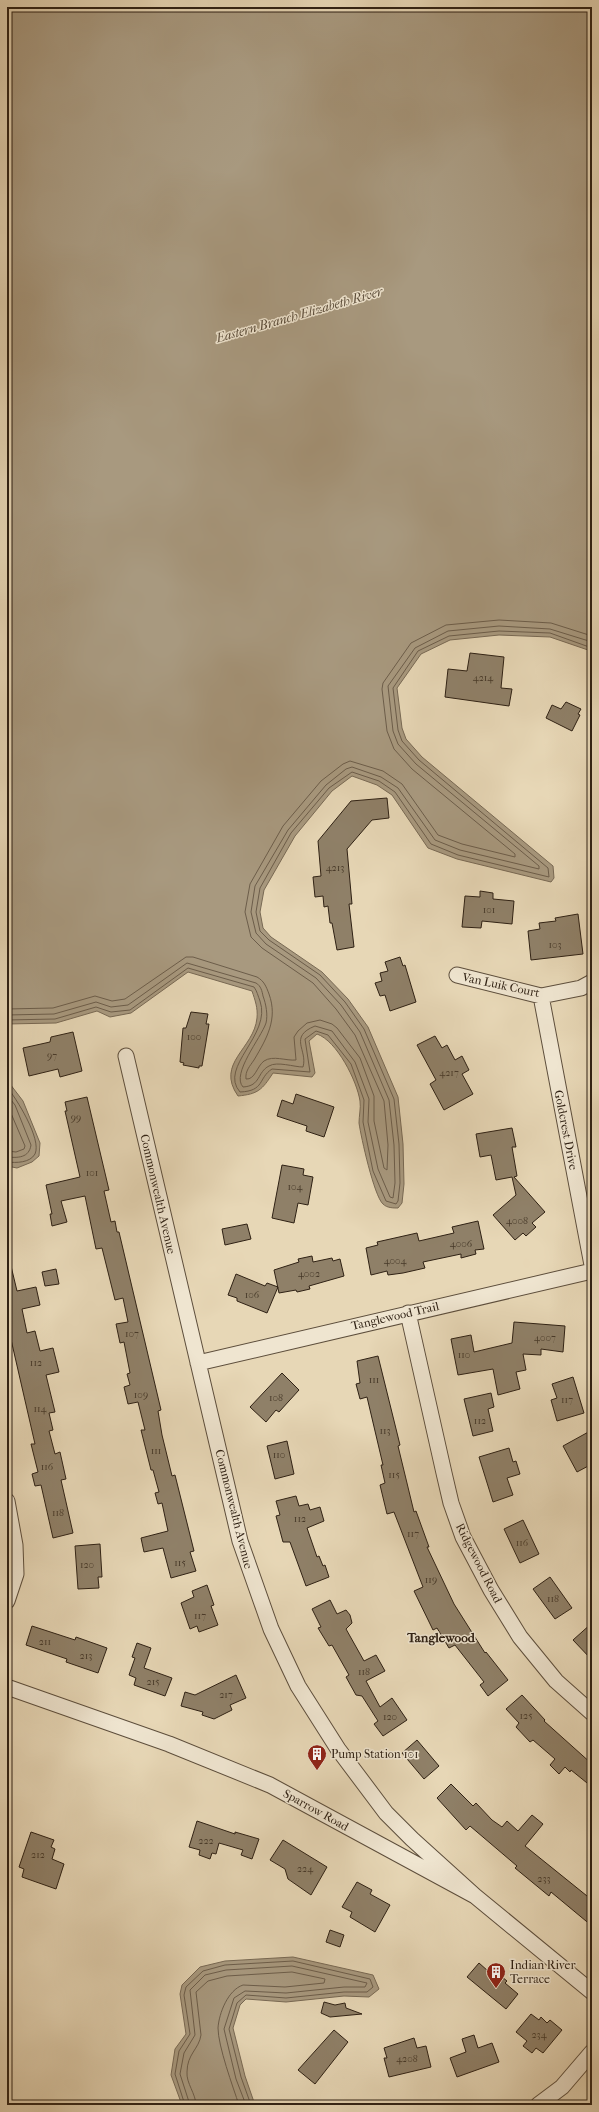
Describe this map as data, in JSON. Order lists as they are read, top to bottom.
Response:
{
  "streets": {
    "street": [
      "Van Luik Court",
      "Goldcrest Drive",
      "Commonwealth Avenue",
      "Tanglewood Trail",
      "Ridgewood Road",
      "Sparrow Road"
    ]
  },
  "crossings": [
    ["Van Luik Court", "Goldcrest Drive"],
    ["Commonwealth Avenue", "Tanglewood Trail"],
    ["Commonwealth Avenue", "Sparrow Road"],
    ["Tanglewood Trail", "Ridgewood Road"]
  ],
  "districts": ["Tanglewood"],
  "water": ["Eastern Branch Elizabeth River"],
  "places": {
    "building": ["Pump Station 101", "Indian River Terrace"]
  },
  "house_numbers": [
    "4214",
    "4213",
    "101",
    "103",
    "100",
    "97",
    "4217",
    "99",
    "101",
    "104",
    "4008",
    "4006",
    "4004",
    "4002",
    "106",
    "107",
    "4007",
    "110",
    "112",
    "111",
    "109",
    "108",
    "117",
    "114",
    "112",
    "113",
    "111",
    "110",
    "116",
    "115",
    "118",
    "112",
    "117",
    "116",
    "115",
    "120",
    "119",
    "118",
    "117",
    "211",
    "213",
    "118",
    "215",
    "217",
    "125",
    "120",
    "222",
    "212",
    "224",
    "233",
    "234",
    "4208"
  ]
}
